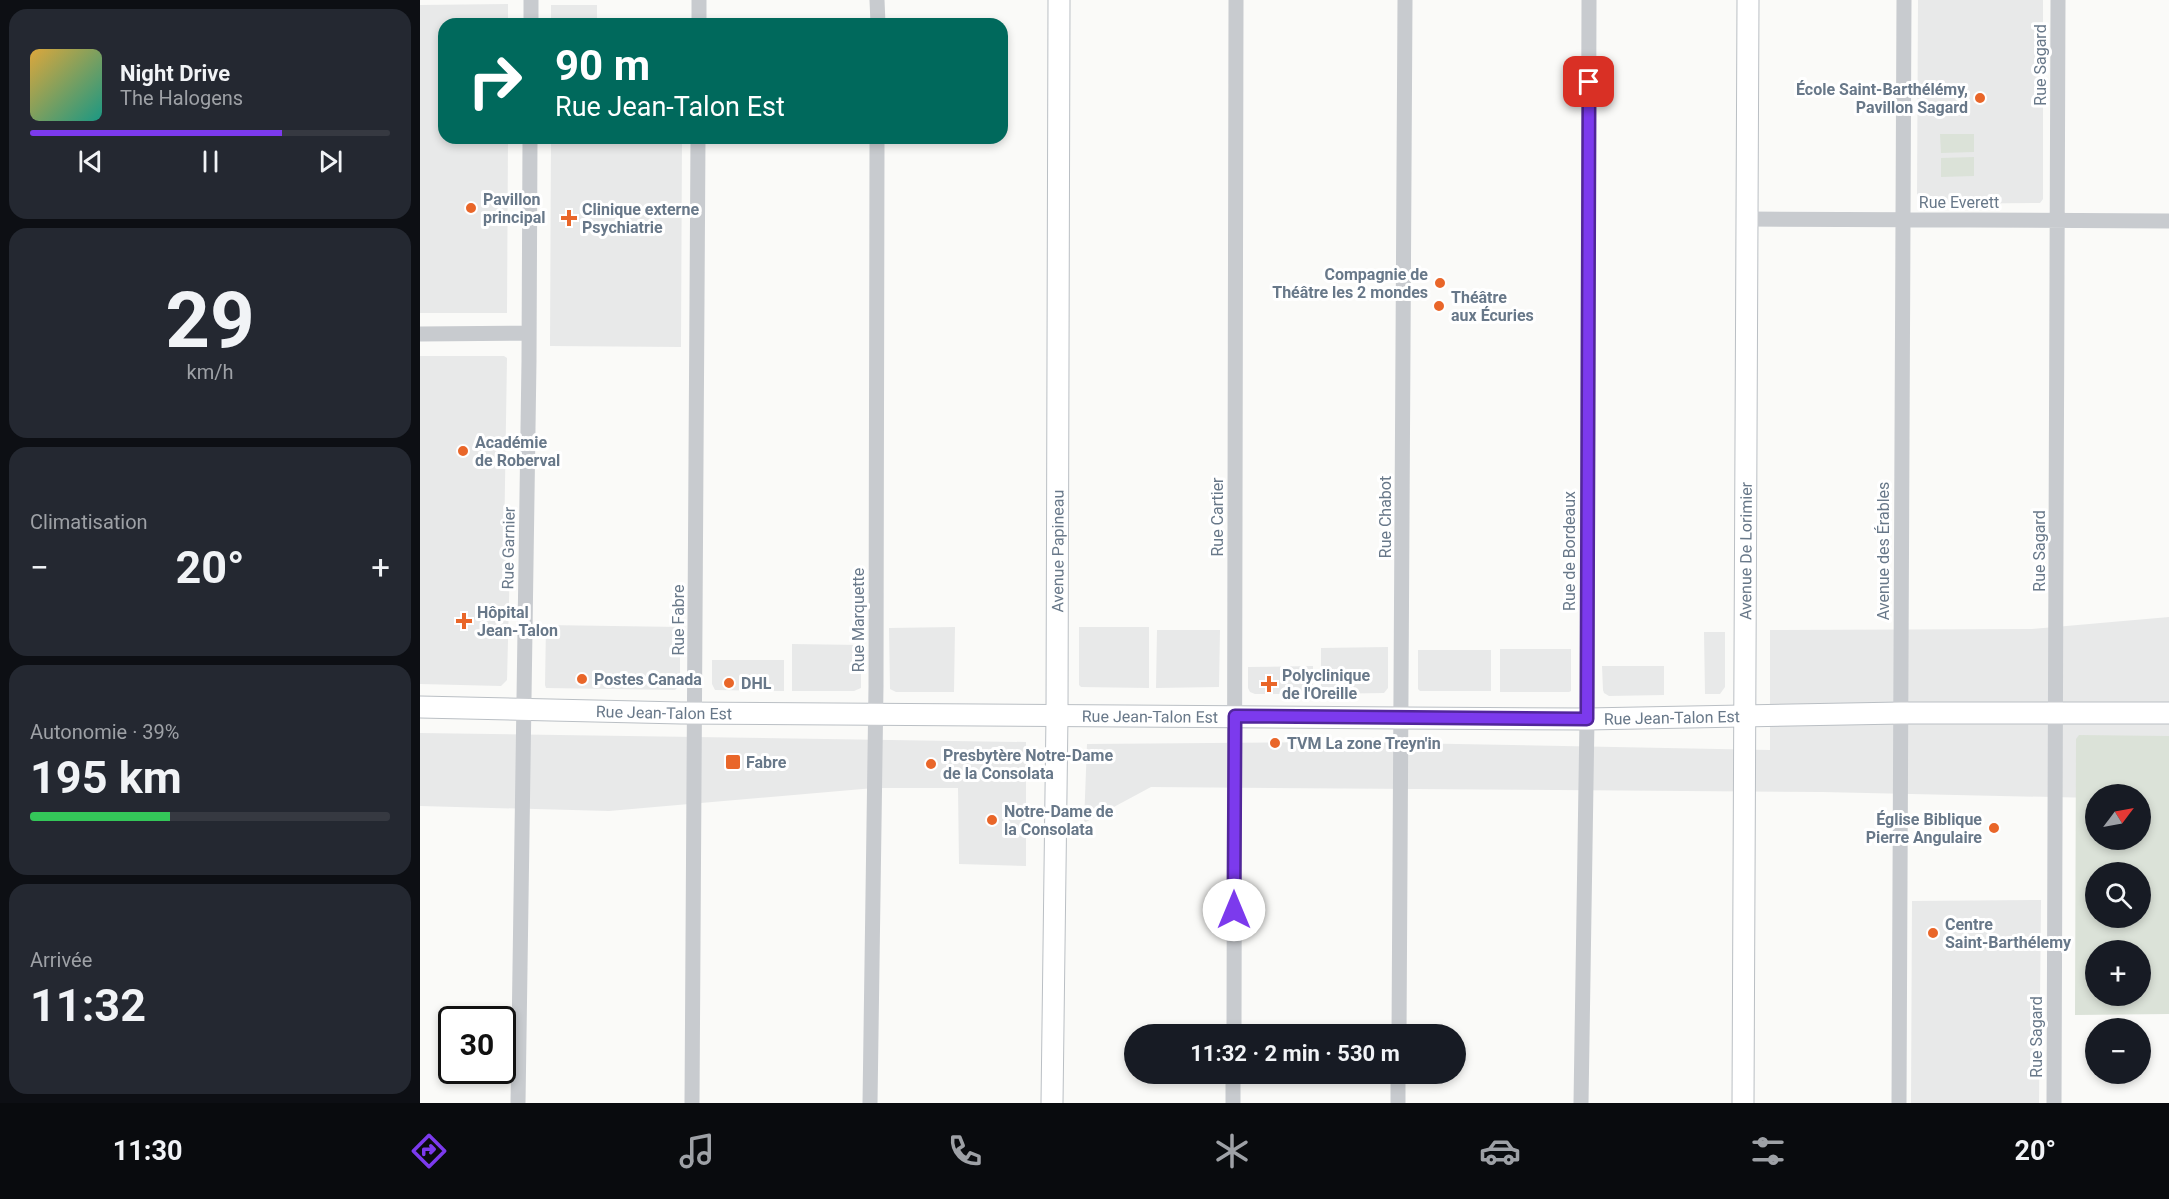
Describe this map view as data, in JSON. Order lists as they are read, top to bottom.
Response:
{
  "streets": {
    "main road": ["Avenue De Lorimier", "Avenue Papineau", "Rue Jean-Talon Est"],
    "street": [
      "Rue Sagard",
      "Rue Everett",
      "Rue Cartier",
      "Rue Chabot",
      "Rue Garnier",
      "Rue de Bordeaux",
      "Avenue des Érables",
      "Rue Fabre",
      "Rue Marquette"
    ]
  },
  "crossings": [
    ["Rue Sagard", "Rue Everett"],
    ["Rue Sagard", "Rue Jean-Talon Est"],
    ["Rue Everett", "Avenue De Lorimier"],
    ["Rue Everett", "Avenue des Érables"],
    ["Rue Cartier", "Rue Jean-Talon Est"],
    ["Rue Chabot", "Rue Jean-Talon Est"],
    ["Rue Garnier", "Rue Jean-Talon Est"],
    ["Rue de Bordeaux", "Rue Jean-Talon Est"],
    ["Avenue De Lorimier", "Rue Jean-Talon Est"],
    ["Avenue des Érables", "Rue Jean-Talon Est"],
    ["Avenue Papineau", "Rue Jean-Talon Est"],
    ["Rue Fabre", "Rue Jean-Talon Est"],
    ["Rue Marquette", "Rue Jean-Talon Est"]
  ],
  "places": {
    "other": [
      "École Saint-Barthélémy, Pavillon Sagard",
      "Pavillon principal",
      "Compagnie de Théâtre les 2 mondes",
      "Théâtre aux Écuries",
      "Académie de Roberval",
      "Postes Canada",
      "DHL",
      "TVM La zone Treyn'in",
      "Presbytère Notre-Dame de la Consolata",
      "Notre-Dame de la Consolata",
      "Église Biblique Pierre Angulaire",
      "Centre Saint-Barthélemy"
    ],
    "health": ["Clinique externe Psychiatrie", "Hôpital Jean-Talon", "Polyclinique de l'Oreille"],
    "transit": ["Fabre"]
  },
  "north": "top right",
  "page": {
    "turn": ["90 m", "Rue Jean-Talon Est"],
    "song": ["Night Drive", "The Halogens"],
    "tile": [
      ["29", "km/h"],
      "Climatisation",
      ["Autonomie · 39%", "195 km"],
      ["Arrivée", "11:32"]
    ],
    "heat": ["−", "20°", "+"],
    "map_buttons": ["+", "−"],
    "limit": "30",
    "trip": "11:32 · 2 min · 530 m",
    "tabs": ["11:30", "20°"]
  }
}
